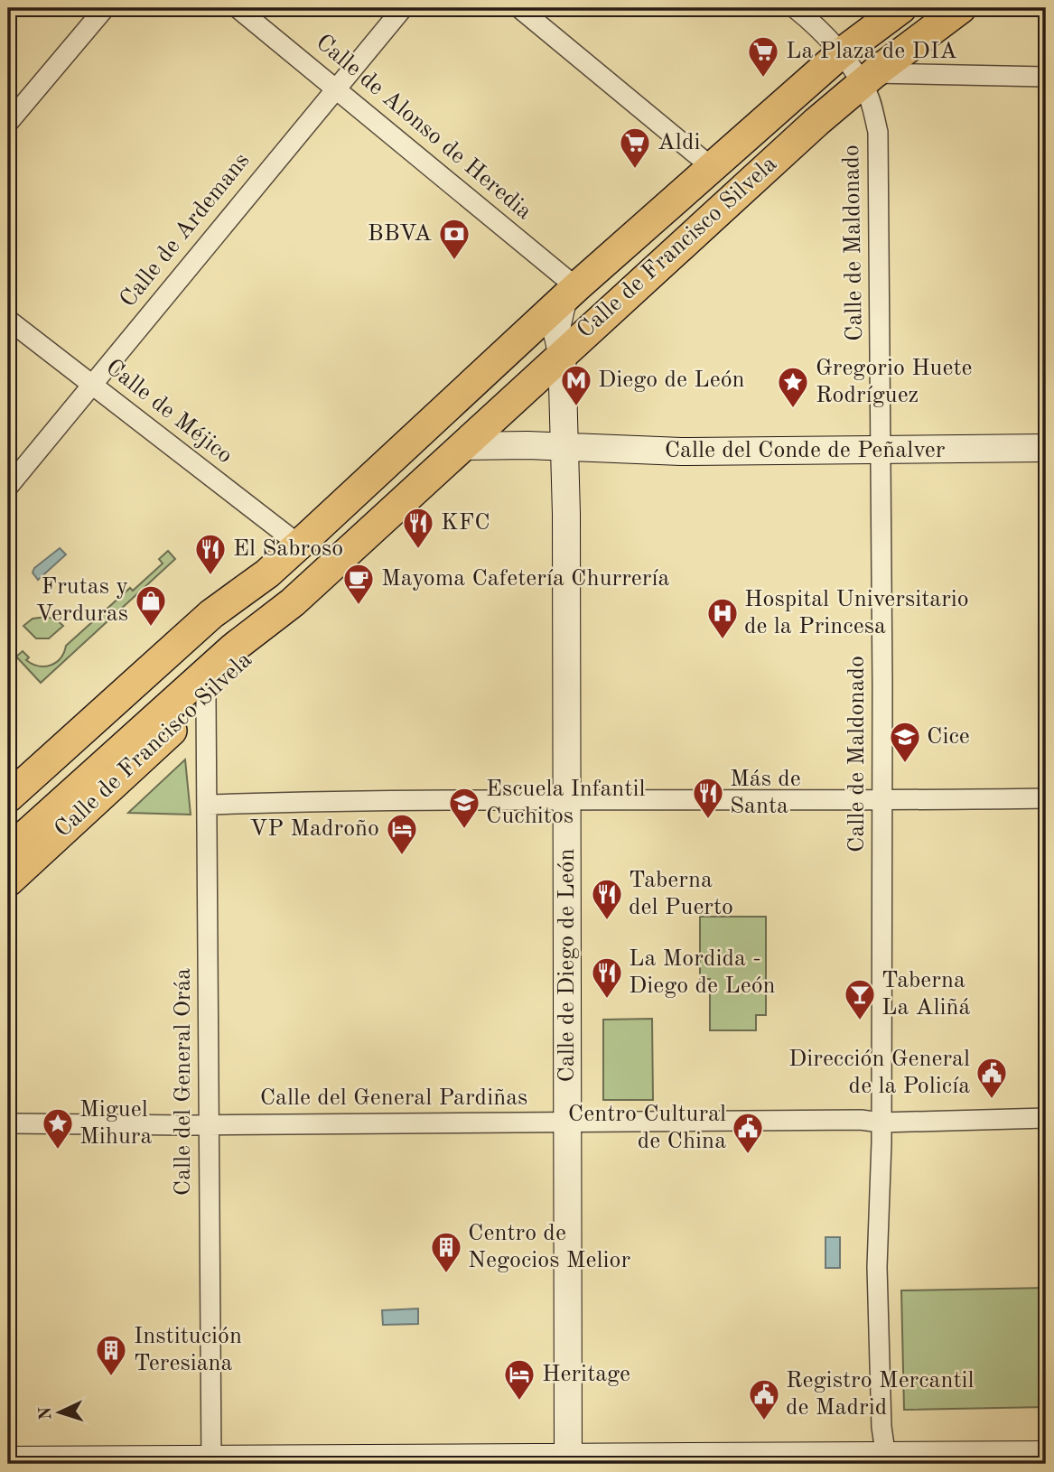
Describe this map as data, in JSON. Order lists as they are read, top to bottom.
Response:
{
  "streets": {
    "main road": ["Calle de Francisco Silvela"],
    "street": [
      "Calle de Alonso de Heredia",
      "Calle de Ardemans",
      "Calle de Maldonado",
      "Calle de Méjico",
      "Calle del Conde de Peñalver",
      "Calle de Diego de León",
      "Calle del General Oráa",
      "Calle del General Pardiñas"
    ]
  },
  "crossings": [
    ["Calle de Alonso de Heredia", "Calle de Ardemans"],
    ["Calle de Alonso de Heredia", "Calle de Francisco Silvela"],
    ["Calle de Alonso de Heredia", "Calle de Diego de León"],
    ["Calle de Ardemans", "Calle de Méjico"],
    ["Calle de Maldonado", "Calle de Francisco Silvela"],
    ["Calle de Maldonado", "Calle del Conde de Peñalver"],
    ["Calle de Maldonado", "Calle del General Pardiñas"],
    ["Calle de Francisco Silvela", "Calle de Méjico"],
    ["Calle de Francisco Silvela", "Calle del Conde de Peñalver"],
    ["Calle de Francisco Silvela", "Calle de Diego de León"],
    ["Calle de Francisco Silvela", "Calle del General Oráa"],
    ["Calle del Conde de Peñalver", "Calle de Diego de León"],
    ["Calle de Diego de León", "Calle del General Pardiñas"],
    ["Calle del General Oráa", "Calle del General Pardiñas"]
  ],
  "places": {
    "supermarket": ["La Plaza de DIA", "Aldi"],
    "bank": ["BBVA"],
    "metro station": ["Diego de León"],
    "place": ["Gregorio Huete Rodríguez", "Miguel Mihura"],
    "restaurant": [
      "KFC",
      "El Sabroso",
      "Más de Santa",
      "Taberna del Puerto",
      "La Mordida - Diego de León"
    ],
    "cafe": ["Mayoma Cafetería Churrería"],
    "shop": ["Frutas y Verduras"],
    "hospital": ["Hospital Universitario de la Princesa"],
    "school or university": ["Cice", "Escuela Infantil Cuchitos"],
    "hotel": ["VP Madroño", "Heritage"],
    "bar": ["Taberna La Aliñá"],
    "public building": ["Dirección General de la Policía", "Centro Cultural de China", "Registro Mercantil de Madrid"],
    "building": ["Centro de Negocios Melior", "Institución Teresiana"]
  },
  "north": "left"
}
